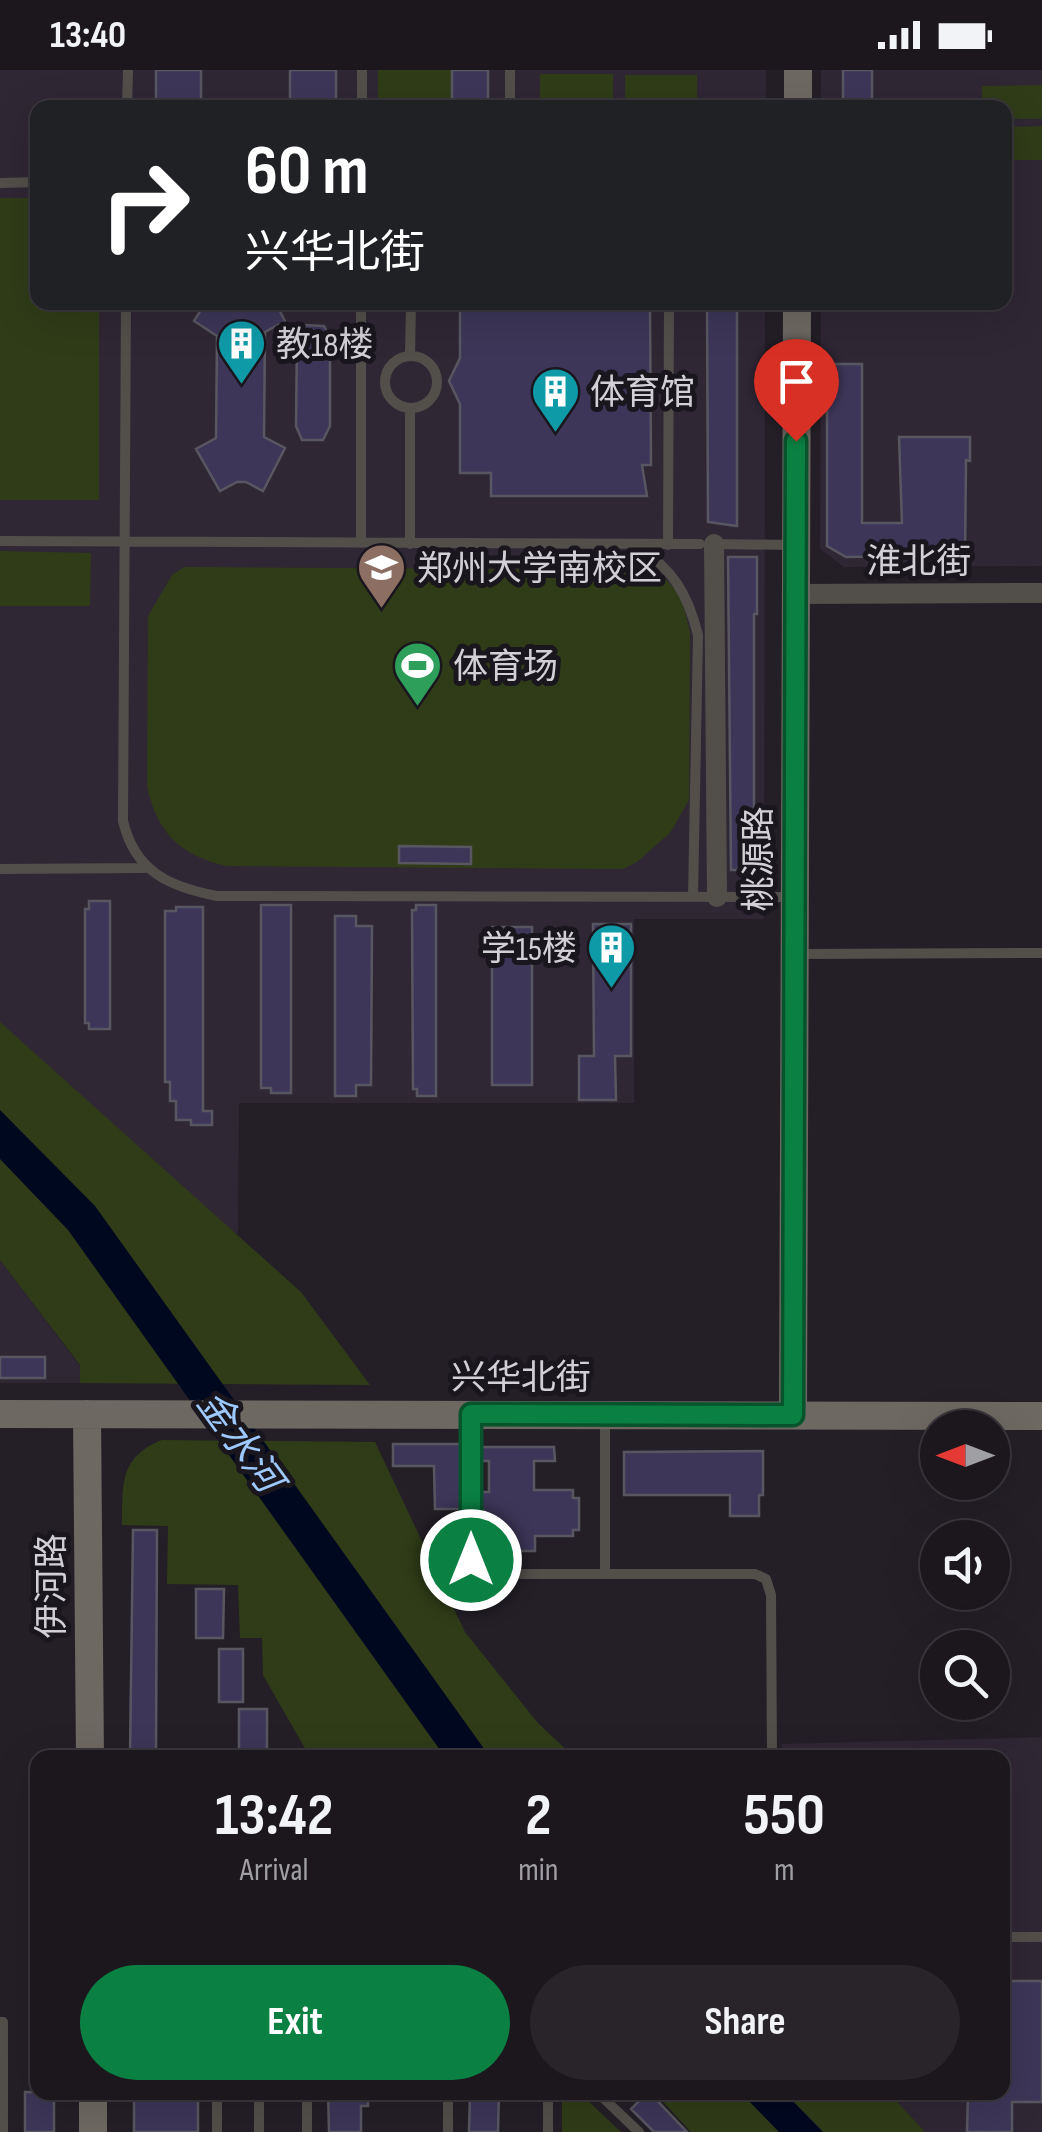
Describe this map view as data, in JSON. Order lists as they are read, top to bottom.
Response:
{
  "streets": {
    "street": [
      "淮北街",
      "桃源路",
      "兴华北街",
      "伊河路"
    ]
  },
  "crossings": [
    ["淮北街", "桃源路"],
    ["桃源路", "兴华北街"],
    ["兴华北街", "伊河路"]
  ],
  "water": ["金水河"],
  "places": {
    "building": ["教18楼", "体育馆", "学15楼"],
    "school or university": ["郑州大学南校区"],
    "sports": ["体育场"]
  },
  "north": "left",
  "page": {
    "status": "13:40",
    "turn": ["60 m", "兴华北街"],
    "eta": [
      "13:42",
      "Arrival",
      "2",
      "min",
      "550",
      "m"
    ],
    "buttons": ["Exit", "Share"]
  }
}
